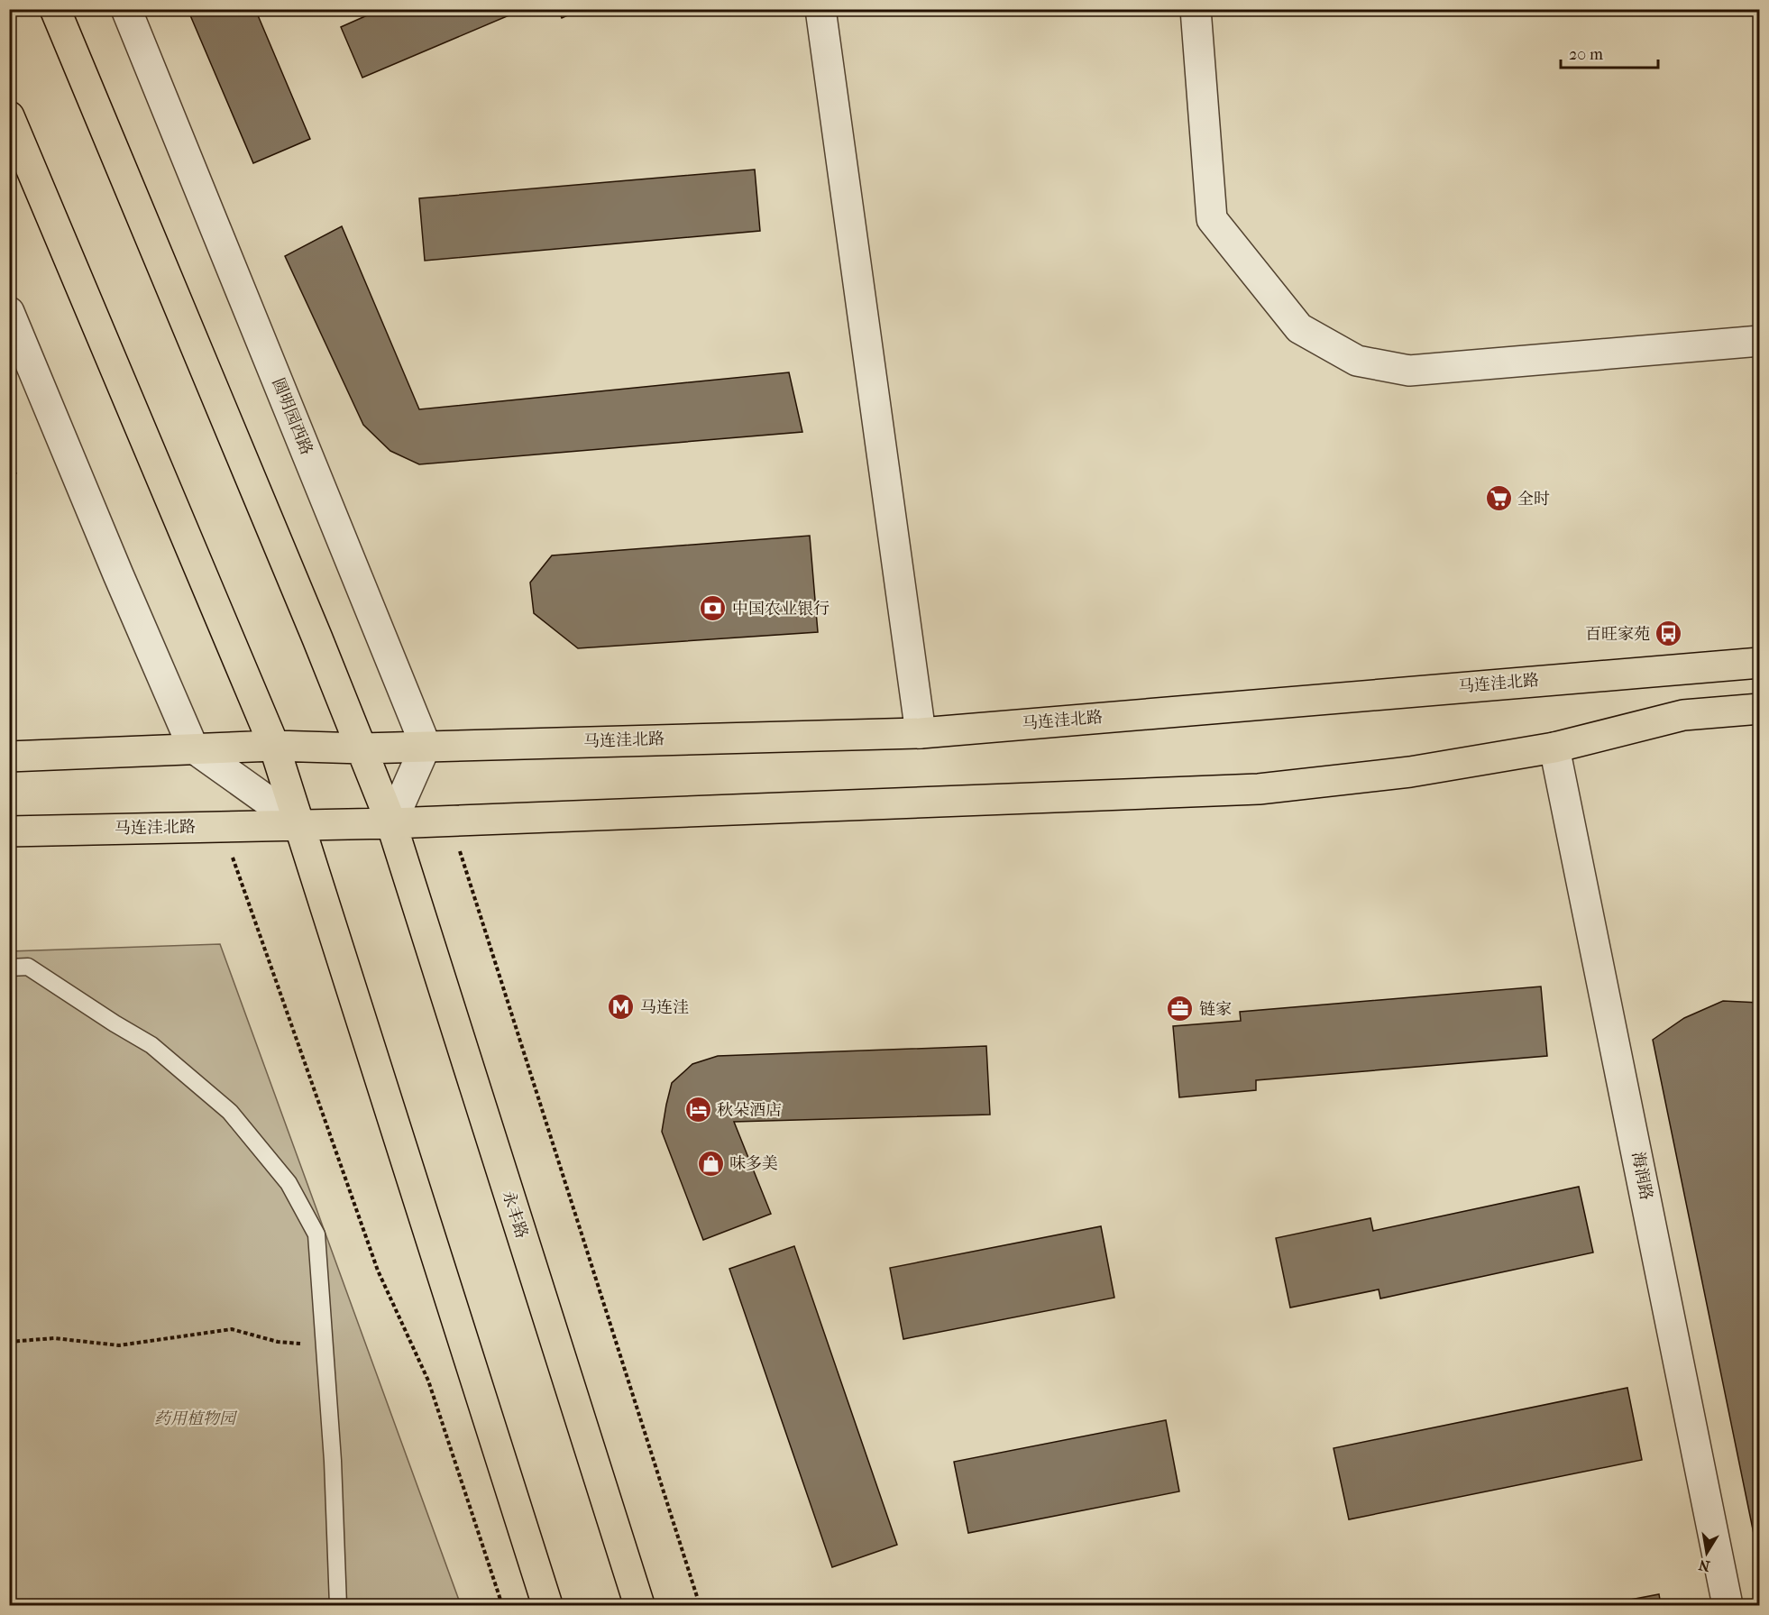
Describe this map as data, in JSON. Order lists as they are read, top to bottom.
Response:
{
  "streets": {
    "main road": ["马连洼北路", "永丰路"],
    "street": ["圆明园西路", "海润路"]
  },
  "crossings": [
    ["圆明园西路", "马连洼北路"],
    ["马连洼北路", "永丰路"]
  ],
  "parks": ["药用植物园"],
  "places": {
    "supermarket": ["全时"],
    "bank": ["中国农业银行"],
    "bus stop": ["百旺家苑"],
    "metro station": ["马连洼"],
    "office": ["链家"],
    "hotel": ["秋朵酒店"],
    "shop": ["味多美"]
  },
  "scale_bar": "20 m",
  "north": "bottom"
}
